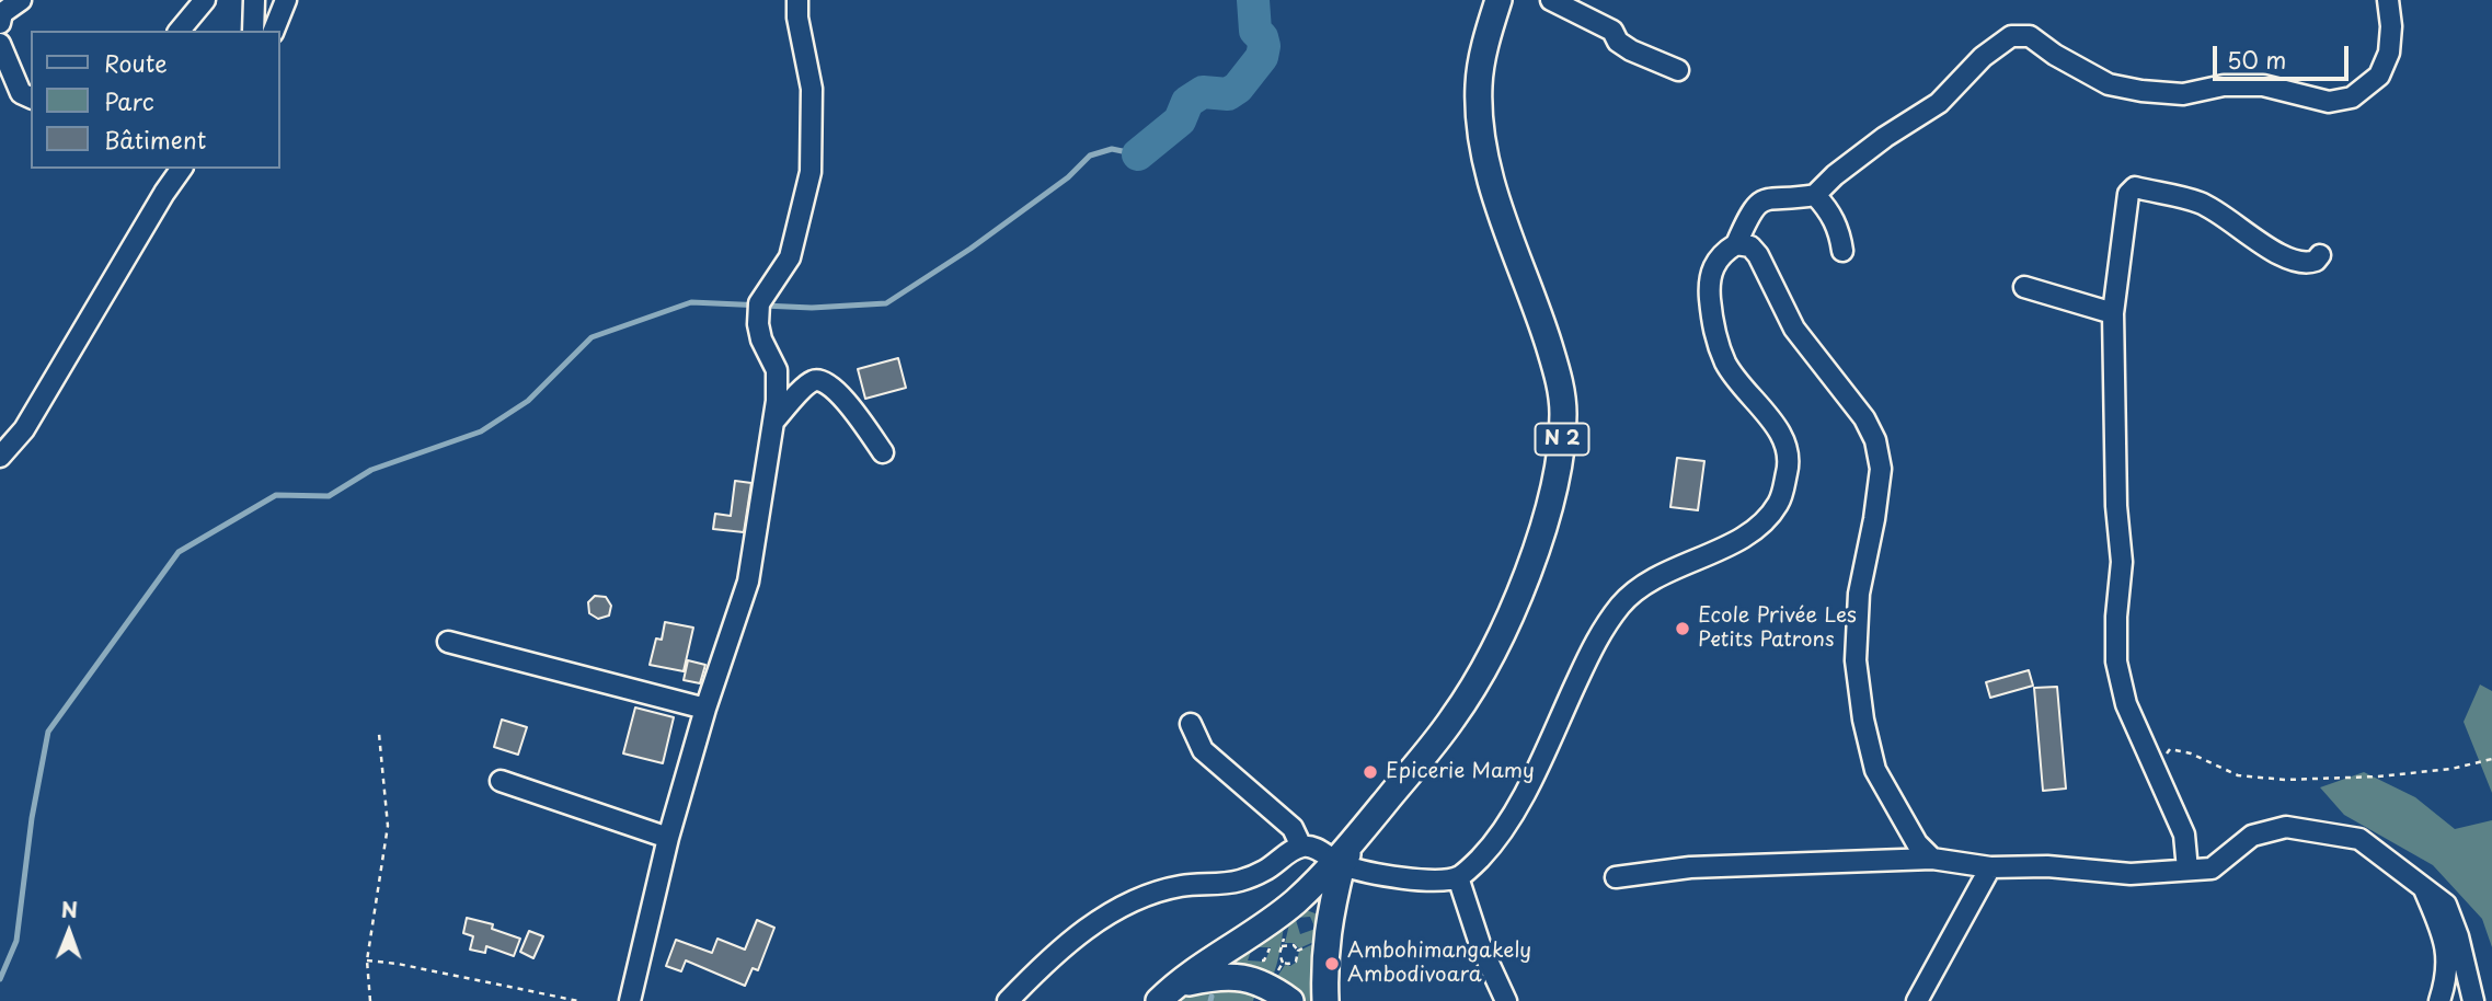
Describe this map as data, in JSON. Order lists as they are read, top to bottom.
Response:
{
  "streets": {
    "main road": ["N 2"]
  },
  "places": ["Ecole Privée Les Petits Patrons", "Epicerie Mamy", "Ambohimangakely Ambodivoara"],
  "legend": ["Route", "Parc", "Bâtiment"],
  "scale_bar": "50 m",
  "north": "top"
}
